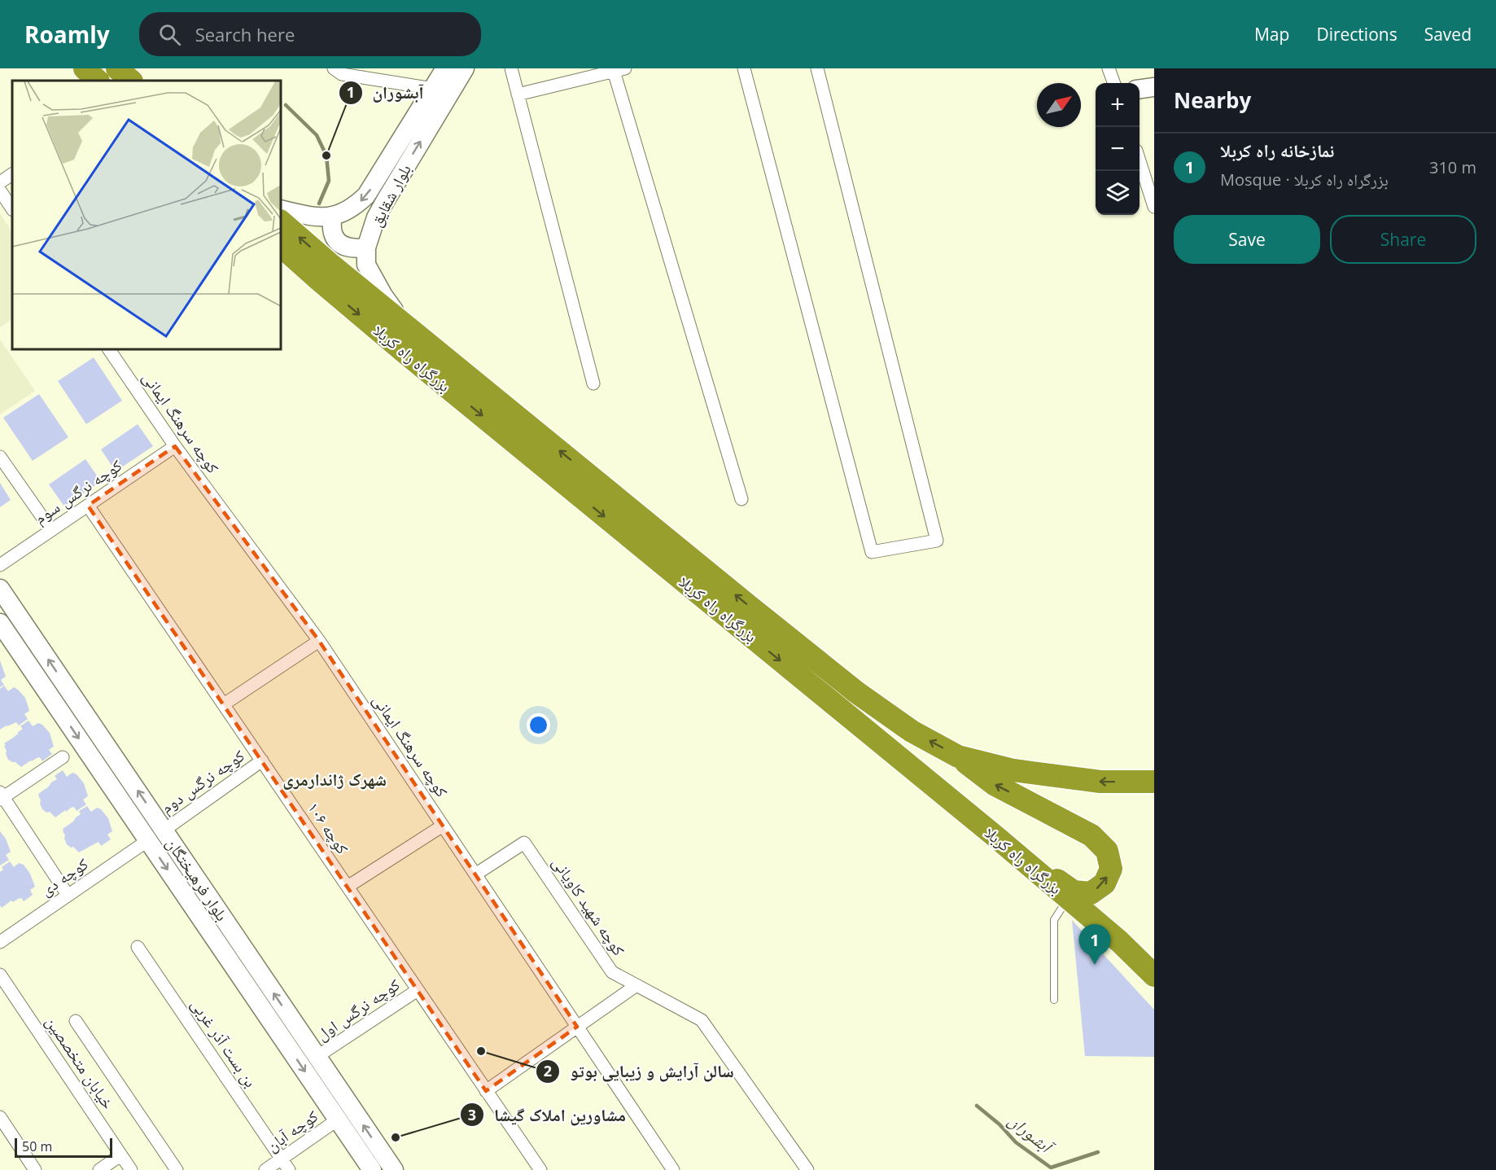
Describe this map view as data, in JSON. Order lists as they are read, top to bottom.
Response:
{
  "streets": {
    "highway": ["بزرگراه راه کربلا"],
    "main road": ["بلوار شقایق", "بلوار فرهیختگان"],
    "street": [
      "کوچه سرهنگ ایمانی",
      "کوچه نرگس سوم",
      "کوچه نرگس دوم",
      "کوچه ۱۰۶",
      "کوچه دی",
      "کوچه شهید کاویانی",
      "کوچه نرگس اول",
      "بن بست آذر غربی",
      "خیابان متخصصین",
      "کوچه آبان"
    ]
  },
  "crossings": [
    ["بلوار شقایق", "بزرگراه راه کربلا"],
    ["کوچه سرهنگ ایمانی", "کوچه نرگس سوم"],
    ["کوچه سرهنگ ایمانی", "کوچه شهید کاویانی"],
    ["کوچه نرگس سوم", "کوچه ۱۰۶"],
    ["کوچه نرگس دوم", "کوچه ۱۰۶"],
    ["کوچه نرگس دوم", "بلوار فرهیختگان"],
    ["کوچه ۱۰۶", "کوچه نرگس اول"],
    ["کوچه دی", "بلوار فرهیختگان"],
    ["بلوار فرهیختگان", "کوچه نرگس اول"],
    ["بلوار فرهیختگان", "کوچه آبان"],
    ["بن بست آذر غربی", "کوچه آبان"]
  ],
  "districts": ["شهرک ژاندارمری"],
  "water": ["آبشوران"],
  "places": ["آبشوران", "سالن آرایش و زیبایی بوتو", "مشاورین املاک گیشا"],
  "scale_bar": "50 m",
  "north": "top right",
  "page": {
    "header": "Roamly",
    "search": "Search here",
    "nav": ["Map", "Directions", "Saved"],
    "heading": "Nearby",
    "map_buttons": ["+", "−"],
    "list": [
      {
        "mark": "1",
        "name": "نمازخانه راه کربلا",
        "note": "Mosque · بزرگراه راه کربلا",
        "value": "310 m"
      }
    ],
    "buttons": ["Save", "Share"],
    "pins": "1",
    "scale": "50 m"
  }
}
